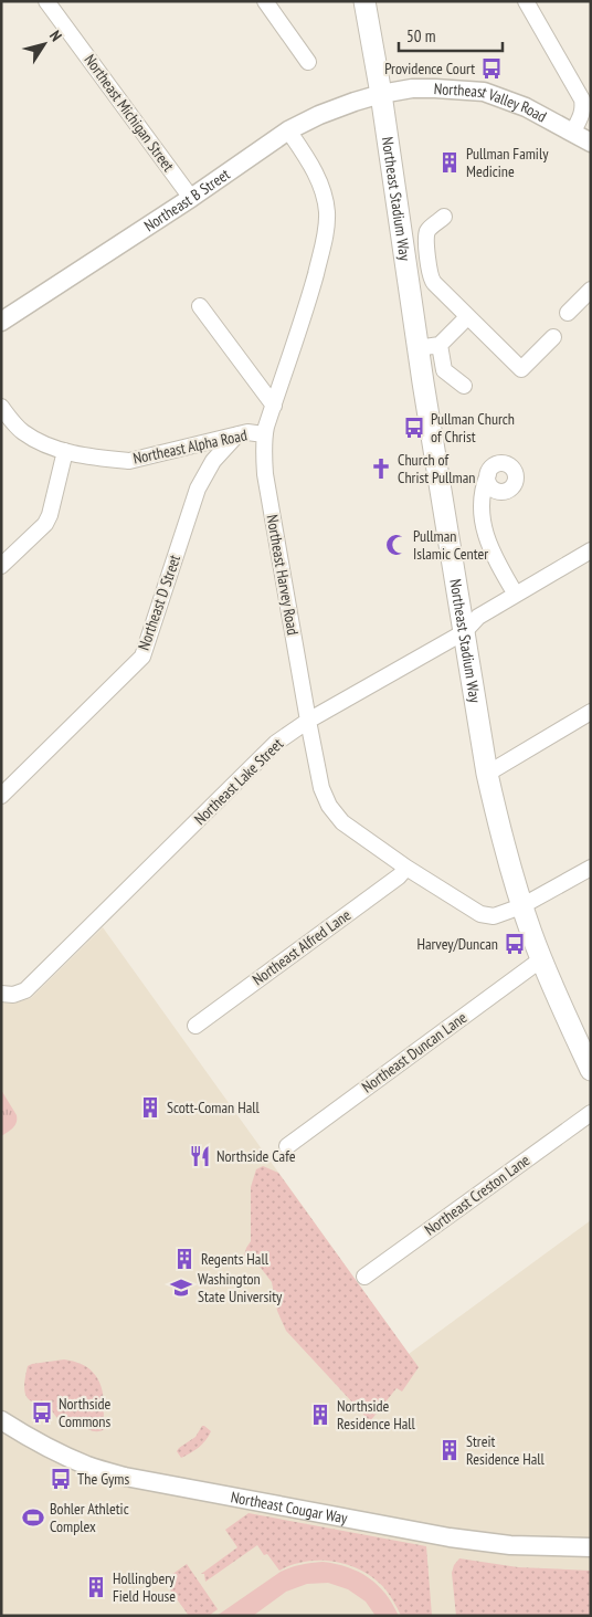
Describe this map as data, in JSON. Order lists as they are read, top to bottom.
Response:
{
  "streets": {
    "main road": ["Northeast Stadium Way"],
    "street": [
      "Northeast Valley Road",
      "Northeast Michigan Street",
      "Northeast B Street",
      "Northeast Alpha Road",
      "Northeast Harvey Road",
      "Northeast D Street",
      "Northeast Lake Street",
      "Northeast Alfred Lane",
      "Northeast Duncan Lane",
      "Northeast Creston Lane",
      "Northeast Cougar Way"
    ]
  },
  "crossings": [
    ["Northeast Valley Road", "Northeast B Street"],
    ["Northeast Valley Road", "Northeast Stadium Way"],
    ["Northeast Michigan Street", "Northeast B Street"],
    ["Northeast B Street", "Northeast Stadium Way"],
    ["Northeast B Street", "Northeast Harvey Road"],
    ["Northeast Stadium Way", "Northeast Harvey Road"],
    ["Northeast Stadium Way", "Northeast Lake Street"],
    ["Northeast Stadium Way", "Northeast Duncan Lane"],
    ["Northeast Alpha Road", "Northeast Harvey Road"],
    ["Northeast Alpha Road", "Northeast D Street"],
    ["Northeast Harvey Road", "Northeast Lake Street"],
    ["Northeast Harvey Road", "Northeast Alfred Lane"]
  ],
  "places": {
    "bus stop": [
      "Providence Court",
      "Pullman Church of Christ",
      "Harvey/Duncan",
      "Northside Commons",
      "The Gyms"
    ],
    "building": [
      "Pullman Family Medicine",
      "Scott-Coman Hall",
      "Regents Hall",
      "Northside Residence Hall",
      "Streit Residence Hall",
      "Hollingbery Field House"
    ],
    "church": ["Church of Christ Pullman"],
    "mosque": ["Pullman Islamic Center"],
    "restaurant": ["Northside Cafe"],
    "school or university": ["Washington State University"],
    "sports": ["Bohler Athletic Complex"]
  },
  "scale_bar": "50 m",
  "north": "top right"
}
